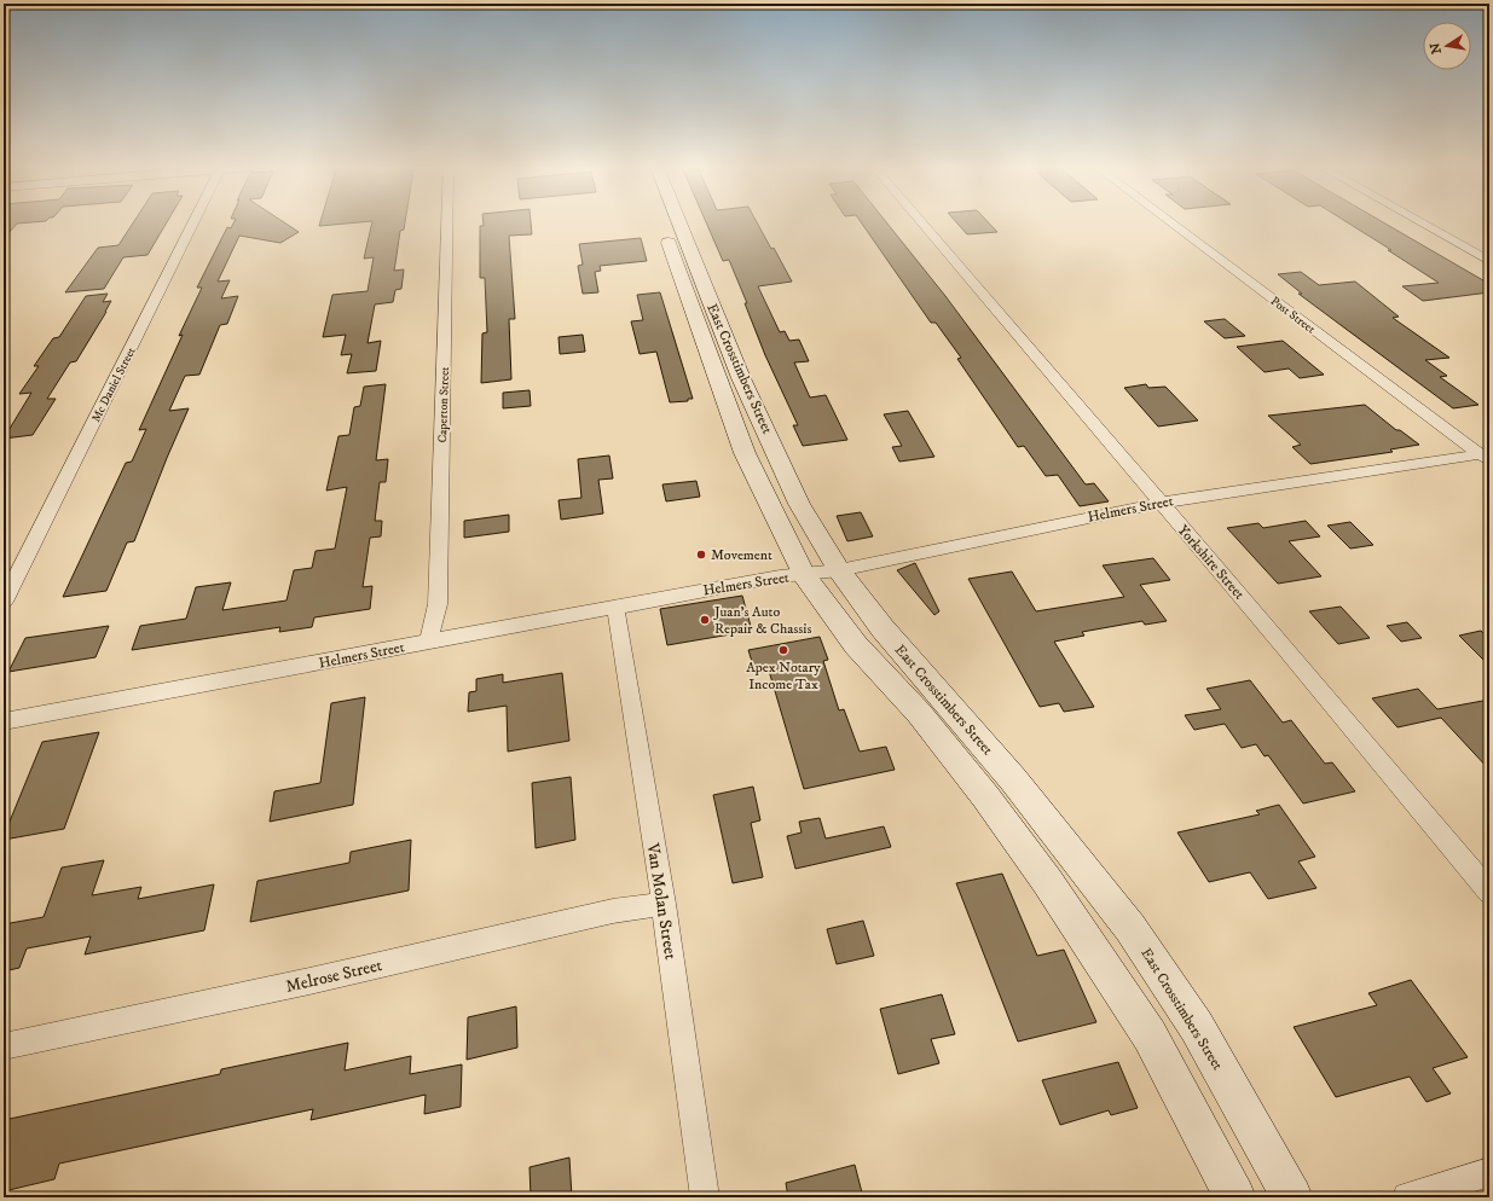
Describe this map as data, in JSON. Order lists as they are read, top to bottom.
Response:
{
  "streets": {
    "main road": ["East Crosstimbers Street"],
    "street": [
      "Post Street",
      "Mc Daniel Street",
      "Caperton Street",
      "Helmers Street",
      "Yorkshire Street",
      "Van Molan Street",
      "Melrose Street"
    ]
  },
  "crossings": [
    ["Post Street", "Helmers Street"],
    ["East Crosstimbers Street", "Helmers Street"],
    ["Caperton Street", "Helmers Street"],
    ["Helmers Street", "Yorkshire Street"],
    ["Helmers Street", "Van Molan Street"],
    ["Van Molan Street", "Melrose Street"]
  ],
  "places": ["Movement", "Juan's Auto Repair & Chassis", "Apex Notary Income Tax"],
  "north": "left"
}
